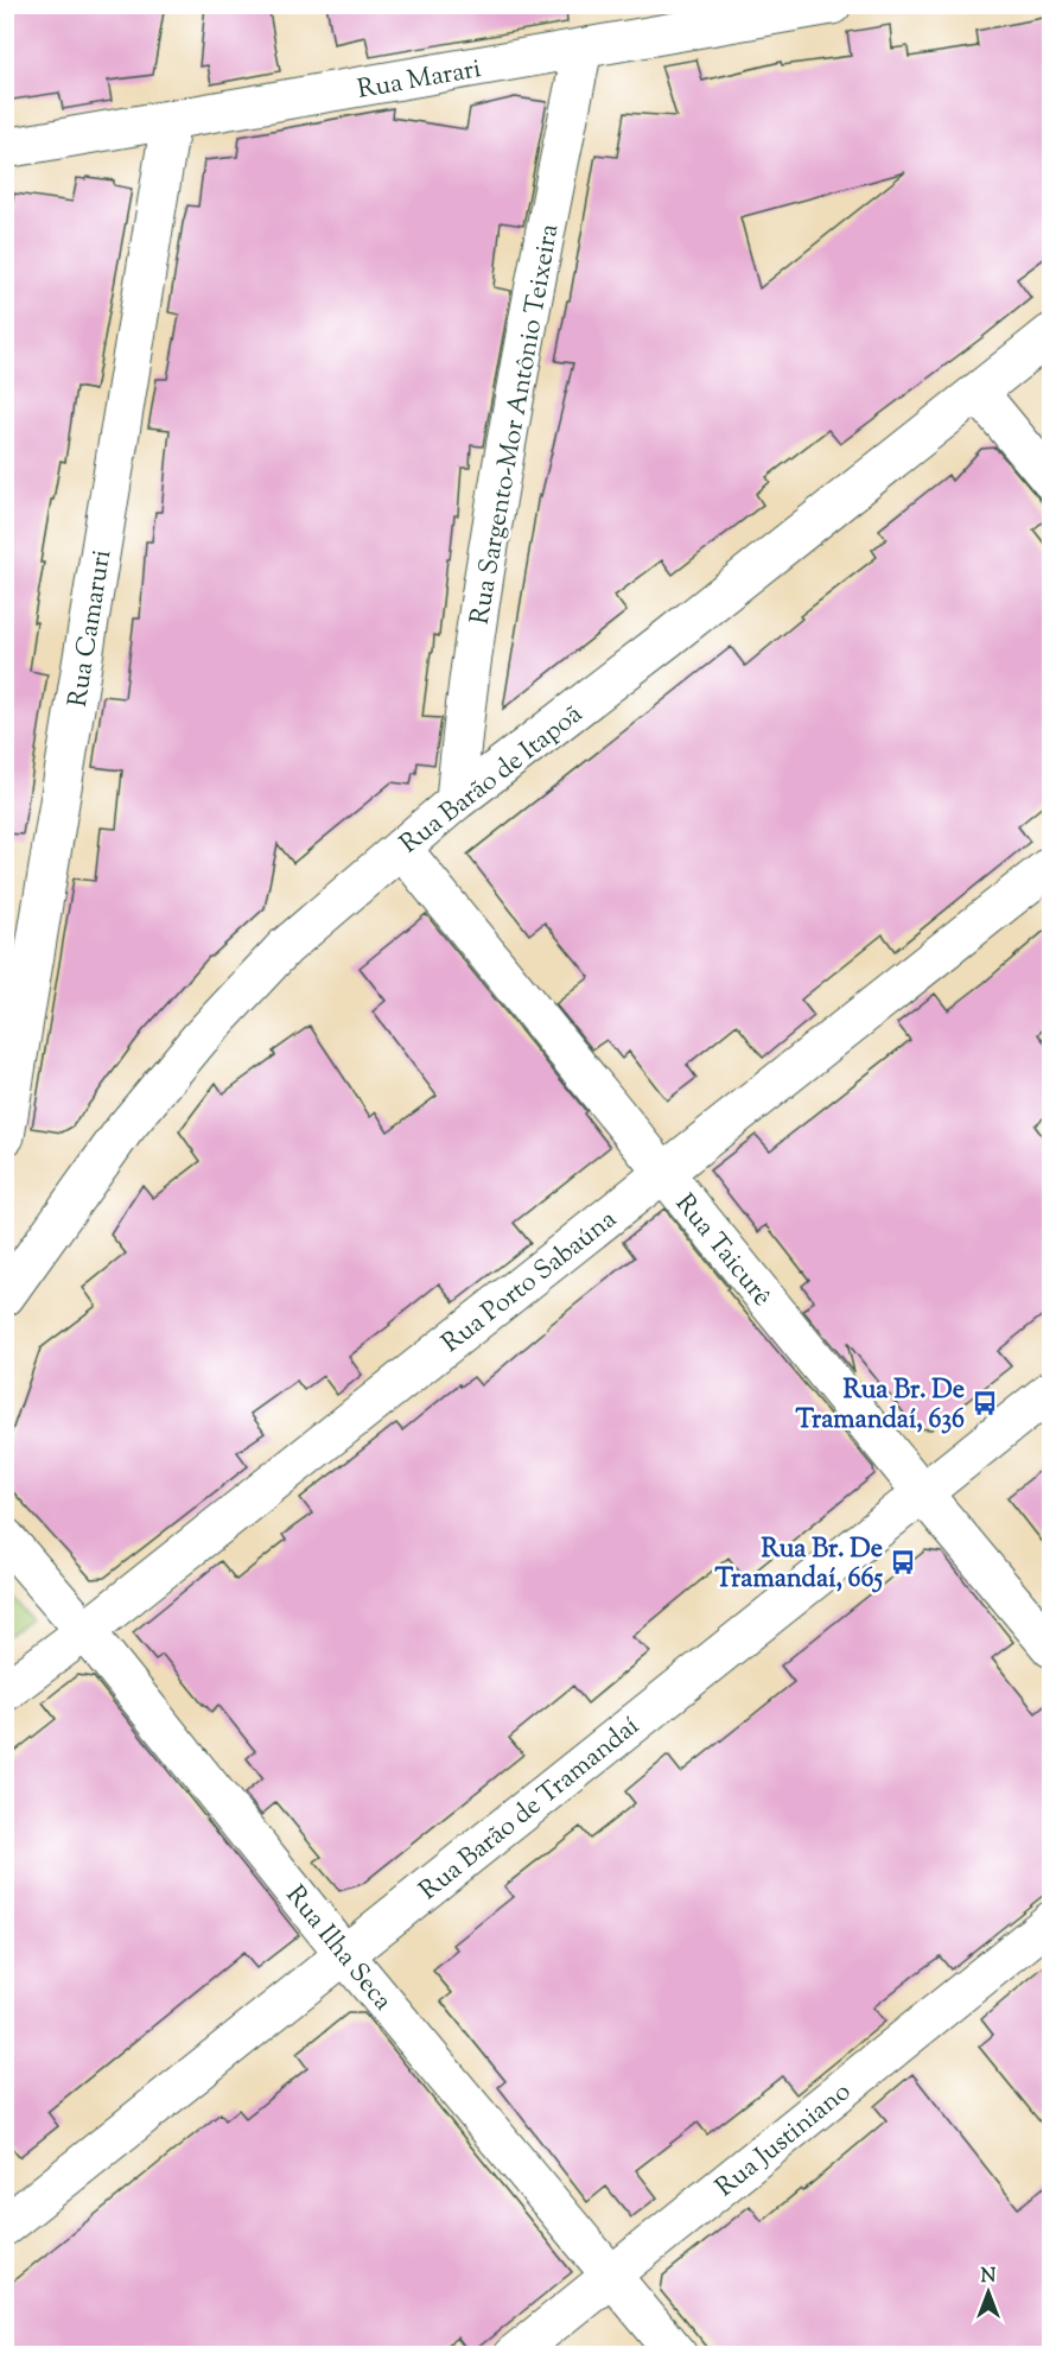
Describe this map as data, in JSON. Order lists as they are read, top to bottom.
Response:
{
  "streets": {
    "street": [
      "Rua Marari",
      "Rua Sargento-Mor Antônio Teixeira",
      "Rua Camaruri",
      "Rua Barão de Itapoã",
      "Rua Taicurê",
      "Rua Porto Sabaúna",
      "Rua Barão de Tramandaí",
      "Rua Ilha Seca",
      "Rua Justiniano"
    ]
  },
  "crossings": [
    ["Rua Marari", "Rua Sargento-Mor Antônio Teixeira"],
    ["Rua Marari", "Rua Camaruri"],
    ["Rua Sargento-Mor Antônio Teixeira", "Rua Barão de Itapoã"],
    ["Rua Barão de Itapoã", "Rua Taicurê"],
    ["Rua Taicurê", "Rua Porto Sabaúna"],
    ["Rua Taicurê", "Rua Barão de Tramandaí"],
    ["Rua Porto Sabaúna", "Rua Ilha Seca"],
    ["Rua Barão de Tramandaí", "Rua Ilha Seca"],
    ["Rua Ilha Seca", "Rua Justiniano"]
  ],
  "places": {
    "bus stop": ["Rua Br. De Tramandaí, 636", "Rua Br. De Tramandaí, 665"]
  },
  "north": "top"
}
